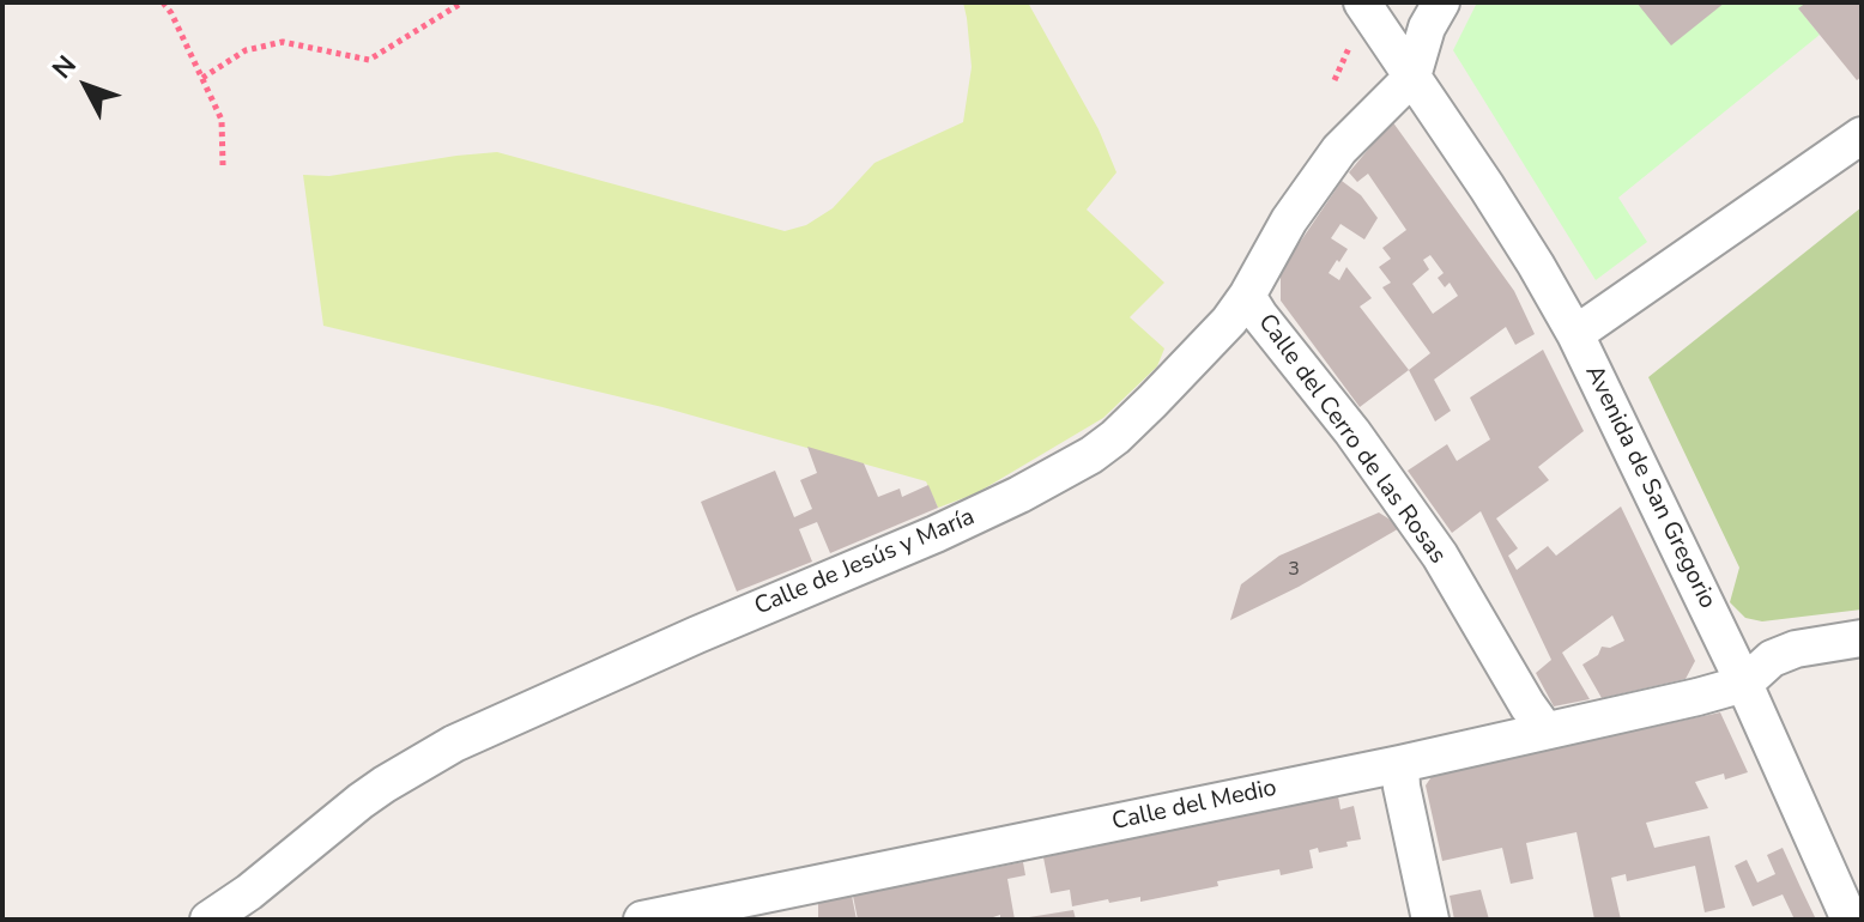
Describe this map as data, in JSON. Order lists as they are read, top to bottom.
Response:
{
  "streets": {
    "street": [
      "Calle del Cerro de las Rosas",
      "Avenida de San Gregorio",
      "Calle de Jesús y María",
      "Calle del Medio"
    ]
  },
  "crossings": [
    ["Calle del Cerro de las Rosas", "Calle de Jesús y María"],
    ["Calle del Cerro de las Rosas", "Calle del Medio"],
    ["Avenida de San Gregorio", "Calle de Jesús y María"],
    ["Avenida de San Gregorio", "Calle del Medio"]
  ],
  "house_numbers": ["3"],
  "north": "top left"
}
